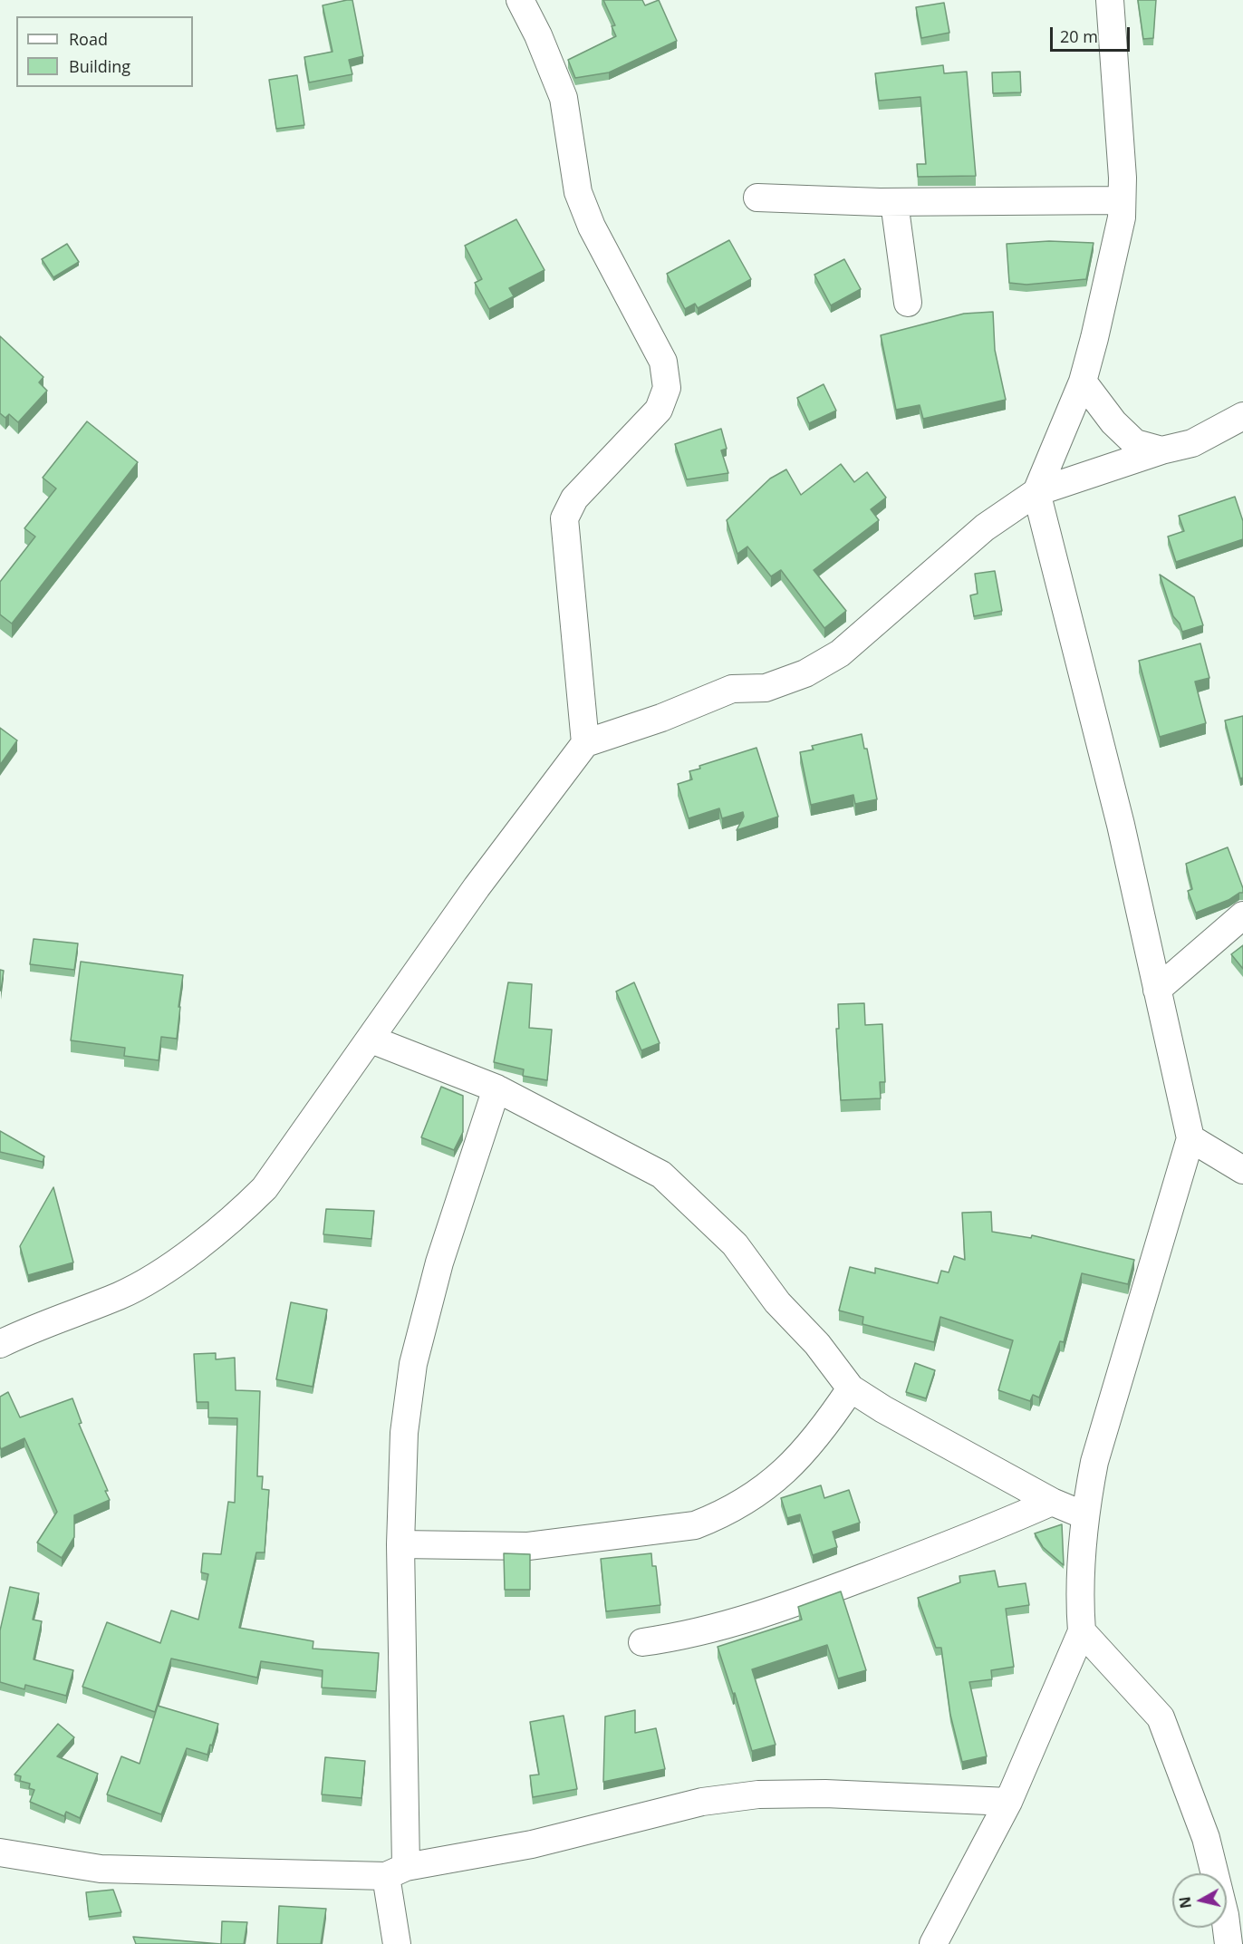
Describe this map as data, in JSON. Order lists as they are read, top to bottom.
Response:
{
  "legend": ["Road", "Building"],
  "scale_bar": "20 m",
  "north": "left"
}
